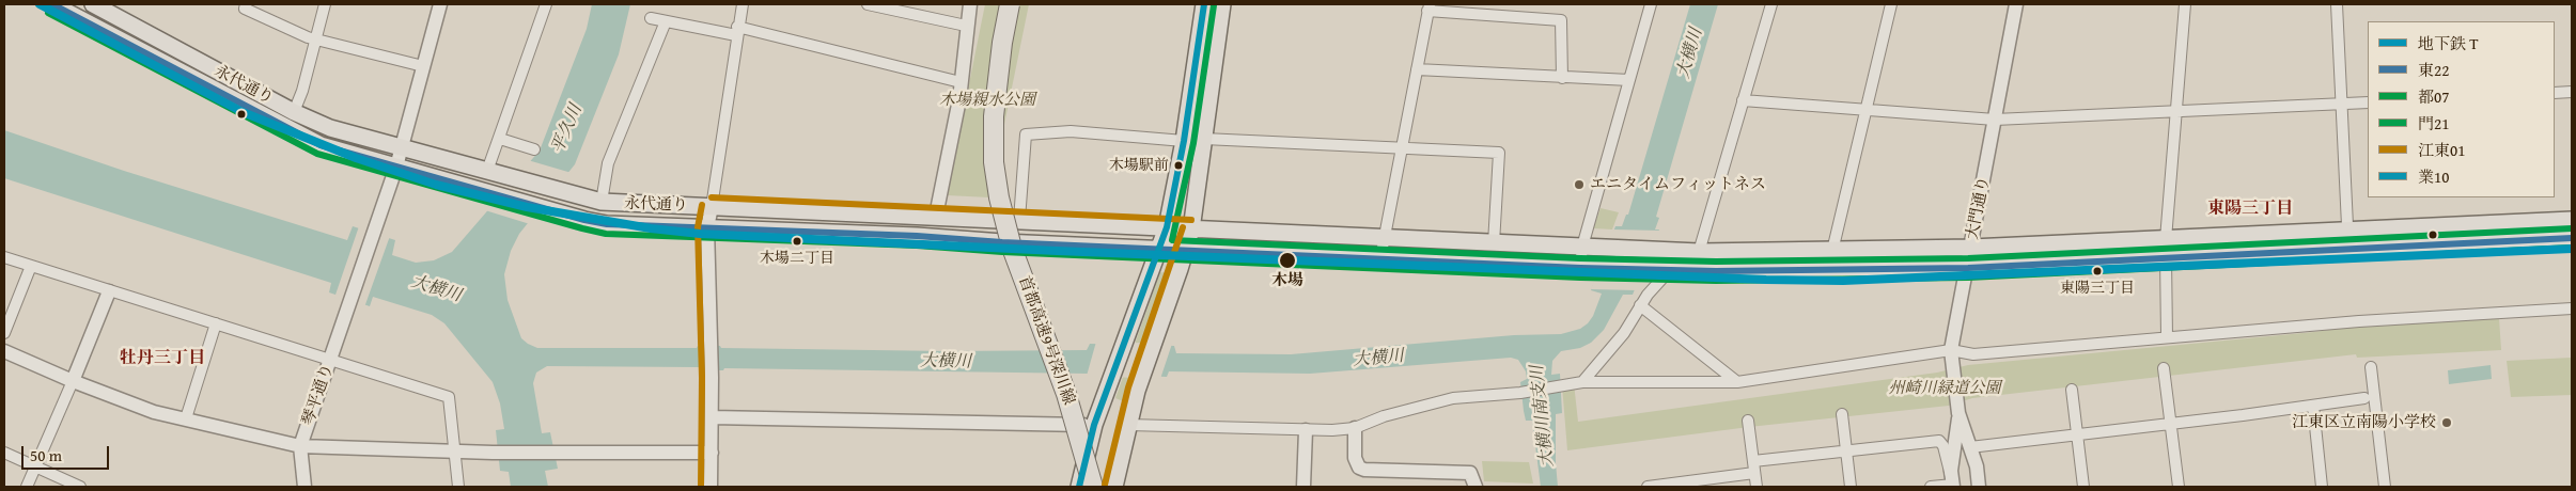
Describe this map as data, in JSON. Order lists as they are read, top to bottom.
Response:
{
  "streets": {
    "highway": ["首都高速9号深川線"],
    "main road": ["永代通り"],
    "street": ["大門通り", "琴平通り"]
  },
  "crossings": [
    ["永代通り", "大門通り"],
    ["永代通り", "琴平通り"]
  ],
  "districts": ["東陽三丁目", "牡丹三丁目"],
  "water": ["大横川", "平久川", "大横川南支川"],
  "parks": ["木場親水公園", "州崎川緑道公園"],
  "places": [
    "木場駅前",
    "エニタイムフィットネス",
    "木場二丁目",
    "木場",
    "東陽三丁目",
    "江東区立南陽小学校"
  ],
  "lines": [
    "metro line T",
    "transit line 東22",
    "transit line 業10",
    "transit line 門21",
    "transit line 都07",
    "transit line 江東01"
  ],
  "legend": [
    "地下鉄 T",
    "東22",
    "都07",
    "門21",
    "江東01",
    "業10"
  ],
  "scale_bar": "50 m"
}
